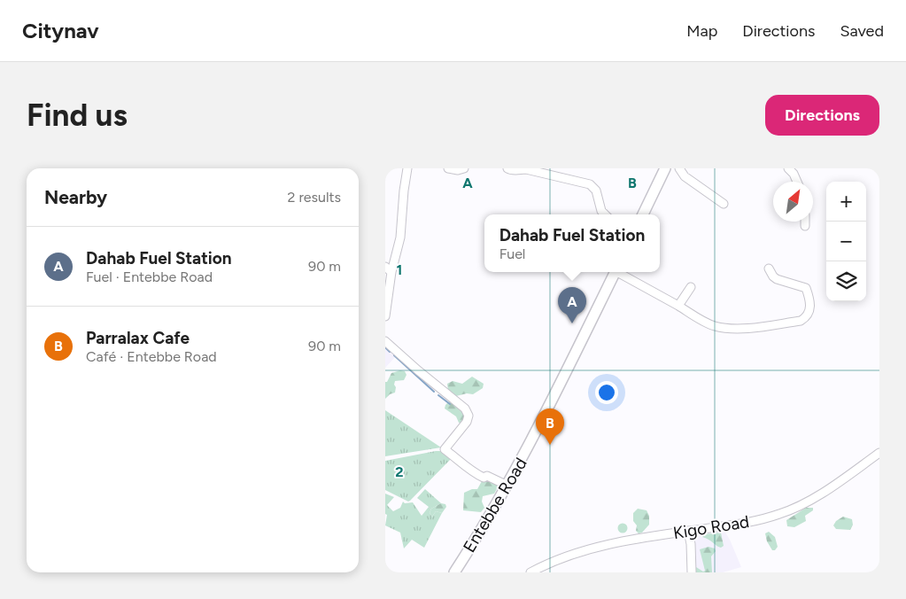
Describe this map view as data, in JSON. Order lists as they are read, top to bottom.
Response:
{
  "streets": {
    "main road": ["Entebbe Road"],
    "street": ["Kigo Road"]
  },
  "north": "top right",
  "page": {
    "header": "Citynav",
    "nav": ["Map", "Directions", "Saved"],
    "buttons": "Directions",
    "title": "Find us",
    "heading": ["Nearby", "2 results"],
    "map_buttons": ["+", "−"],
    "popup": ["Dahab Fuel Station", "Fuel"],
    "list": [
      {
        "mark": "A",
        "name": "Dahab Fuel Station",
        "note": "Fuel · Entebbe Road",
        "value": "90 m"
      },
      {
        "mark": "B",
        "name": "Parralax Cafe",
        "note": "Café · Entebbe Road",
        "value": "90 m"
      }
    ],
    "pins": ["A", "B"]
  },
  "grid": {
    "columns": ["A", "B"],
    "rows": ["1", "2"]
  }
}
